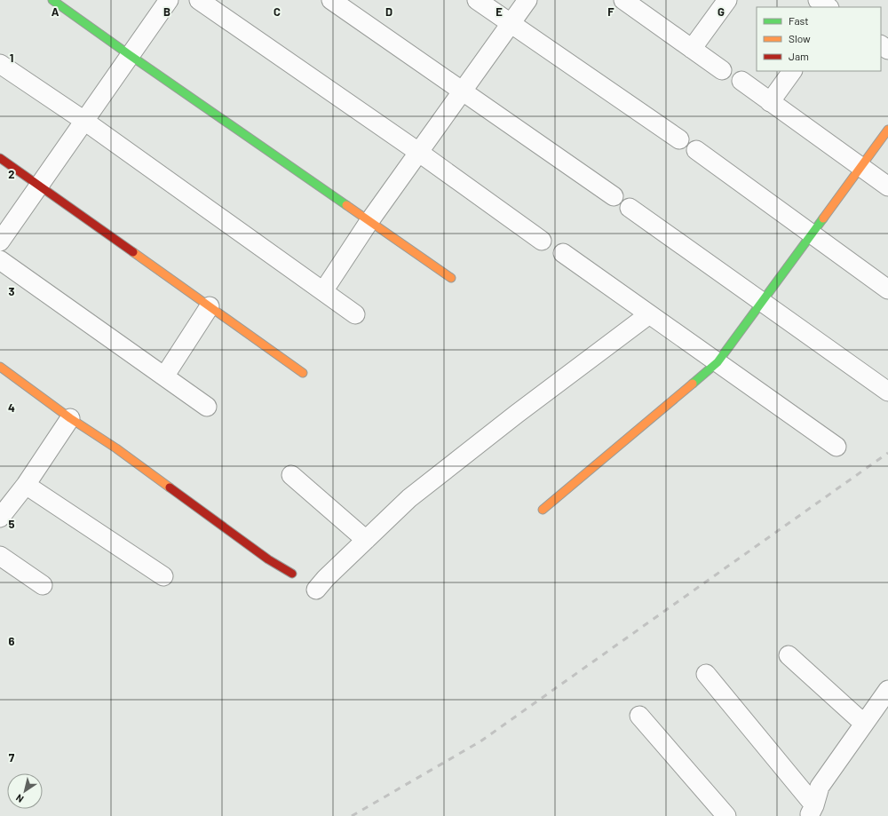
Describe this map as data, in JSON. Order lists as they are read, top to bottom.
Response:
{
  "legend": ["Fast", "Slow", "Jam"],
  "north": "bottom left",
  "grid": {
    "columns": [
      "A",
      "B",
      "C",
      "D",
      "E",
      "F",
      "G"
    ],
    "rows": [
      "1",
      "2",
      "3",
      "4",
      "5",
      "6",
      "7"
    ]
  }
}
